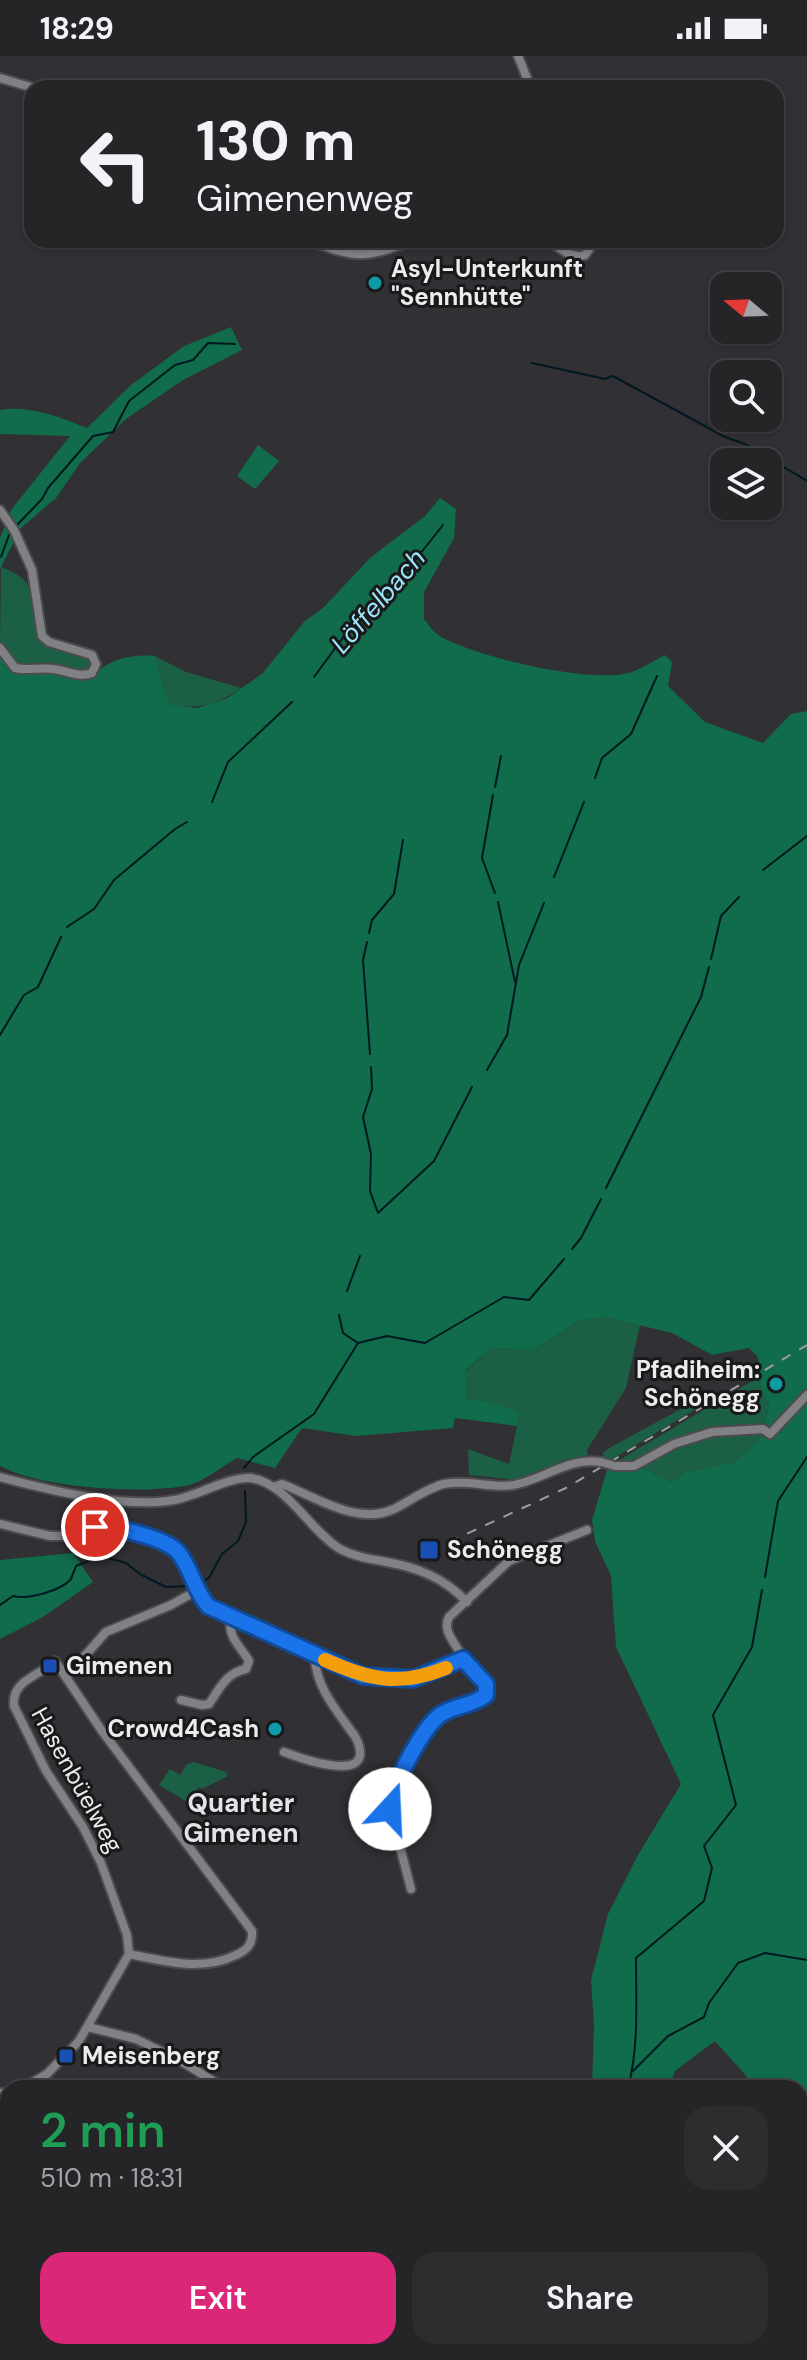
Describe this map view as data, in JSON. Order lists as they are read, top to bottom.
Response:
{
  "streets": {
    "street": ["Hasenbüelweg"]
  },
  "districts": ["Quartier Gimenen"],
  "water": ["Löffelbach"],
  "places": {
    "other": ["Asyl-Unterkunft \"Sennhütte\"", "Pfadiheim: Schönegg", "Crowd4Cash"],
    "transit": ["Schönegg", "Gimenen", "Meisenberg"]
  },
  "north": "left",
  "page": {
    "status": "18:29",
    "turn": ["130 m", "Gimenenweg"],
    "heading": ["2 min", "510 m · 18:31"],
    "buttons": ["Exit", "Share"]
  }
}
